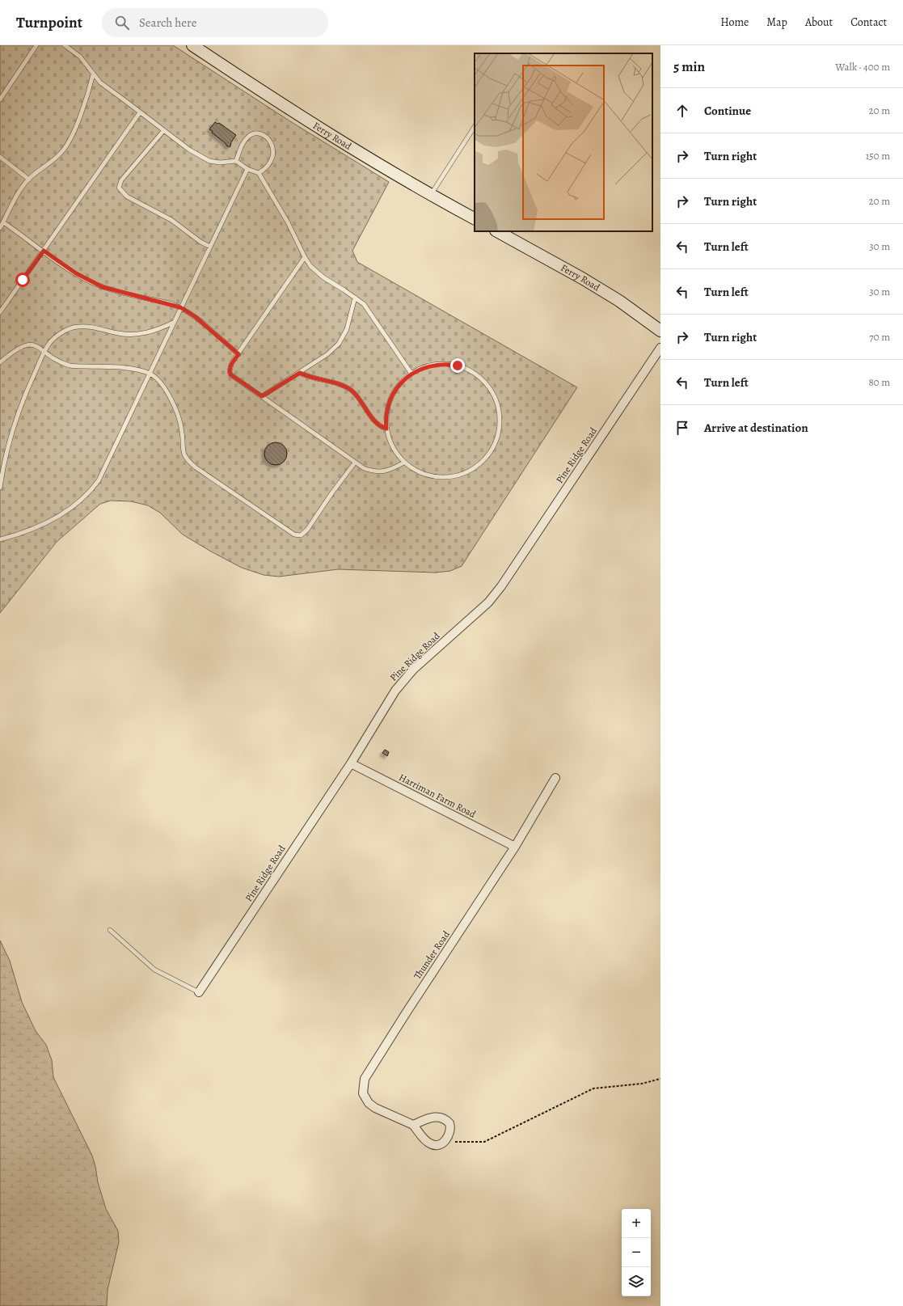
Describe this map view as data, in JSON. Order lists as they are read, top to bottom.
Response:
{
  "streets": {
    "main road": ["Ferry Road"],
    "street": ["Pine Ridge Road", "Harriman Farm Road", "Thunder Road"]
  },
  "crossings": [
    ["Pine Ridge Road", "Harriman Farm Road"],
    ["Harriman Farm Road", "Thunder Road"]
  ],
  "page": {
    "header": "Turnpoint",
    "search": "Search here",
    "nav": [
      "Home",
      "Map",
      "About",
      "Contact"
    ],
    "heading": ["5 min", "Walk · 400 m"],
    "list": [
      ["Continue", "20 m"],
      ["Turn right", "150 m"],
      ["Turn right", "20 m"],
      ["Turn left", "30 m"],
      ["Turn left", "30 m"],
      ["Turn right", "70 m"],
      ["Turn left", "80 m"],
      "Arrive at destination"
    ],
    "map_buttons": ["+", "−"]
  }
}
